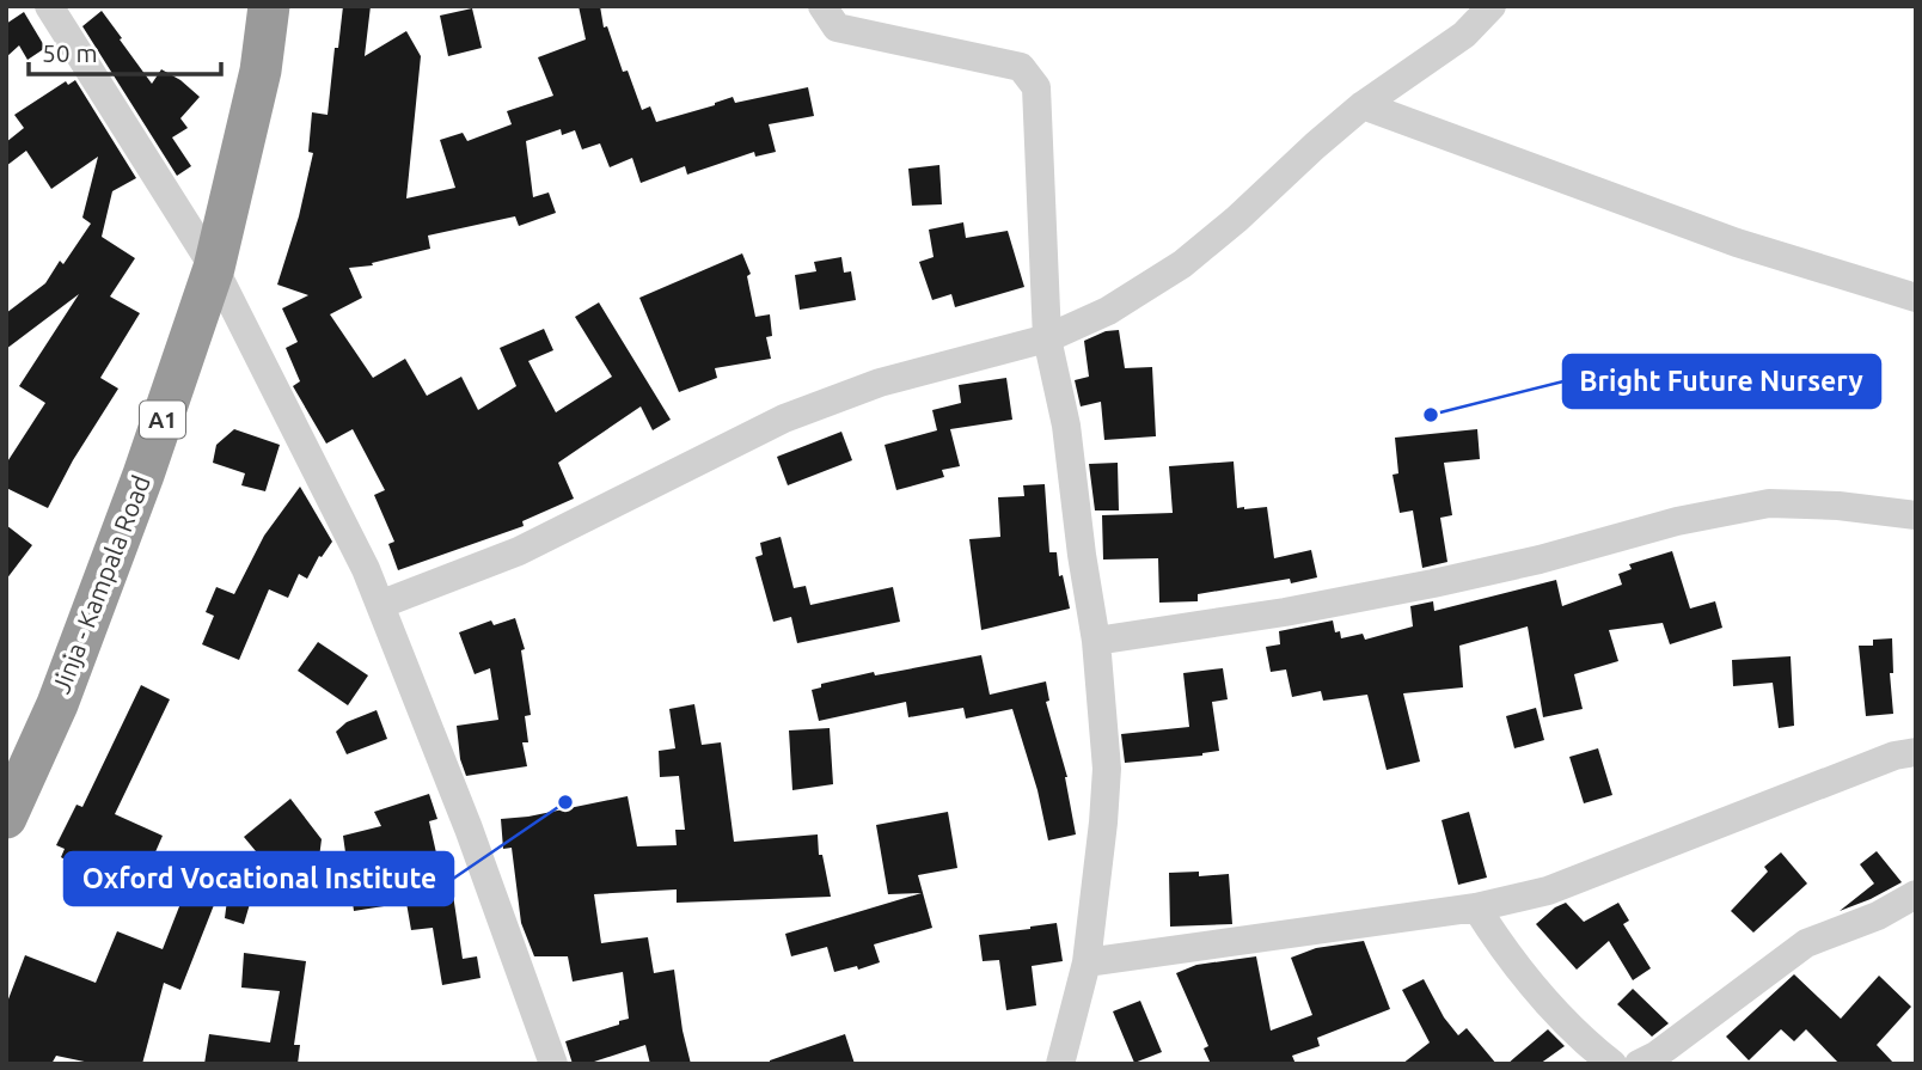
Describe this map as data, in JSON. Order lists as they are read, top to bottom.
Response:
{
  "streets": {
    "highway": ["A1", "Jinja - Kampala Road"]
  },
  "places": ["Bright Future Nursery", "Oxford Vocational Institute"],
  "scale_bar": "50 m"
}
